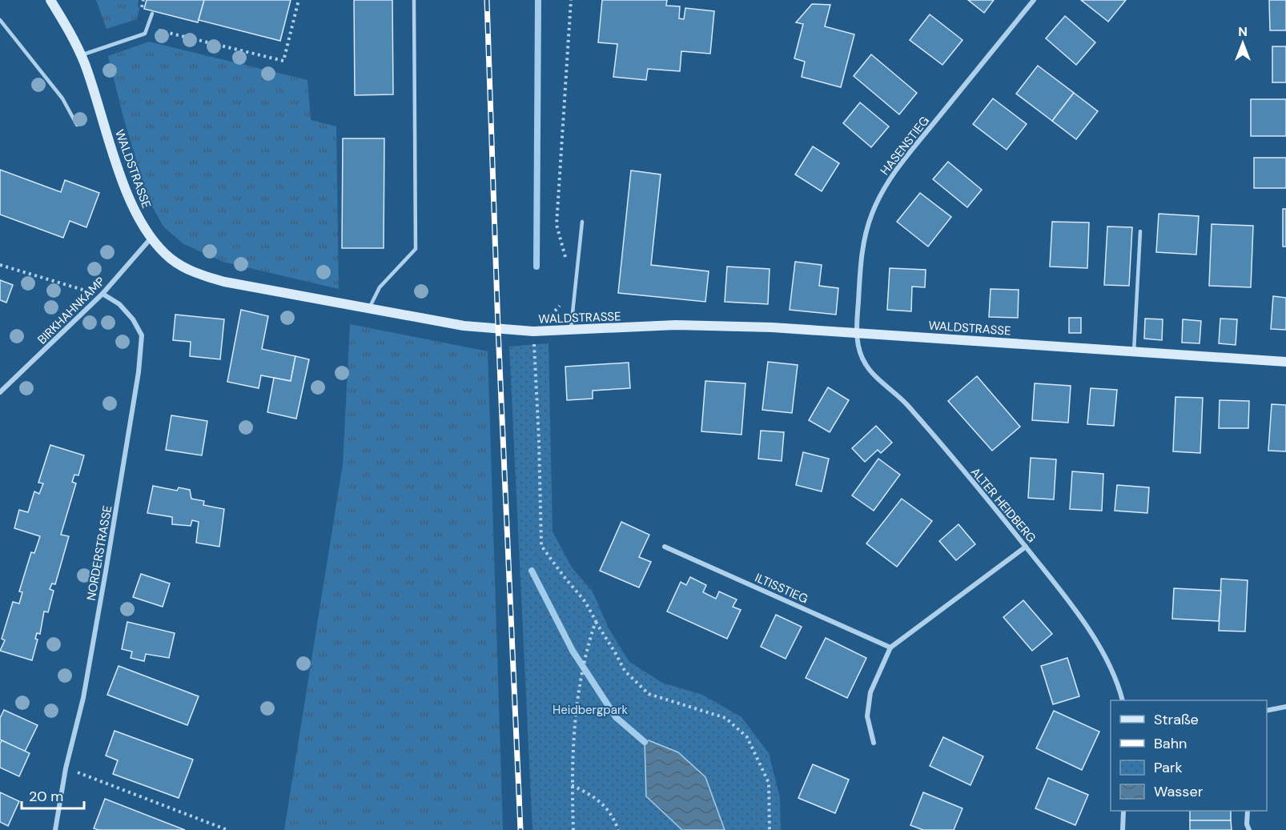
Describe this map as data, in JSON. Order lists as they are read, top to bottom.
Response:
{
  "streets": {
    "street": [
      "HASENSTIEG",
      "WALDSTRASSE",
      "BIRKHAHNKAMP",
      "ALTER HEIDBERG",
      "NORDERSTRASSE",
      "ILTISSTIEG"
    ]
  },
  "crossings": [
    ["HASENSTIEG", "WALDSTRASSE"],
    ["HASENSTIEG", "ALTER HEIDBERG"],
    ["WALDSTRASSE", "BIRKHAHNKAMP"],
    ["WALDSTRASSE", "ALTER HEIDBERG"],
    ["BIRKHAHNKAMP", "NORDERSTRASSE"]
  ],
  "parks": ["Heidbergpark"],
  "legend": [
    "Straße",
    "Bahn",
    "Park",
    "Wasser"
  ],
  "scale_bar": "20 m",
  "north": "top"
}
